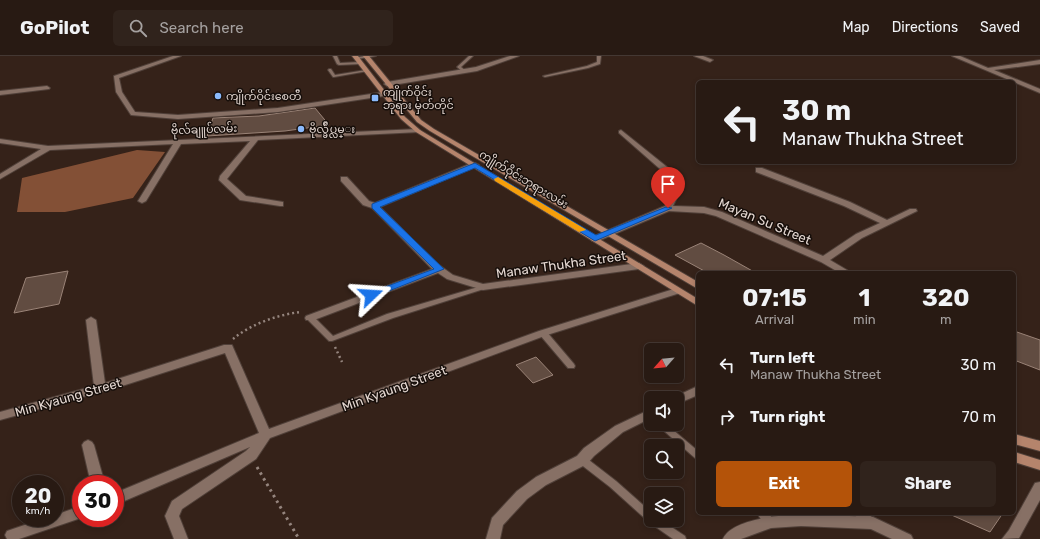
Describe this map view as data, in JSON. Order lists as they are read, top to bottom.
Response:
{
  "streets": {
    "main road": ["ကျိုက်ဝိုင်းဘုရားလမ်း"],
    "street": [
      "ဗိုလ်ချူပ်လမ်း",
      "Mayan Su Street",
      "Manaw Thukha Street",
      "Min Kyaung Street"
    ]
  },
  "crossings": [
    ["ဗိုလ်ချူပ်လမ်း", "ကျိုက်ဝိုင်းဘုရားလမ်း"],
    ["ကျိုက်ဝိုင်းဘုရားလမ်း", "Mayan Su Street"],
    ["ကျိုက်ဝိုင်းဘုရားလမ်း", "Manaw Thukha Street"],
    ["ကျိုက်ဝိုင်းဘုရားလမ်း", "Min Kyaung Street"]
  ],
  "places": {
    "other": ["ကျိုက်ဝိုင်းစေတီ", "ဗိုလ္ခ်ဳပ္လမ္း"],
    "transit": ["ကျိုက်ဝိုင်း ဘုရား မှတ်တိုင်"]
  },
  "north": "bottom left",
  "page": {
    "header": "GoPilot",
    "search": "Search here",
    "nav": ["Map", "Directions", "Saved"],
    "turn": ["30 m", "Manaw Thukha Street"],
    "eta": [
      "07:15",
      "Arrival",
      "1",
      "min",
      "320",
      "m"
    ],
    "list": [
      {
        "name": "Turn left",
        "note": "Manaw Thukha Street",
        "value": "30 m"
      },
      {
        "name": "Turn right",
        "value": "70 m"
      }
    ],
    "buttons": ["Exit", "Share"],
    "speed": "20 km/h",
    "limit": "30"
  }
}
